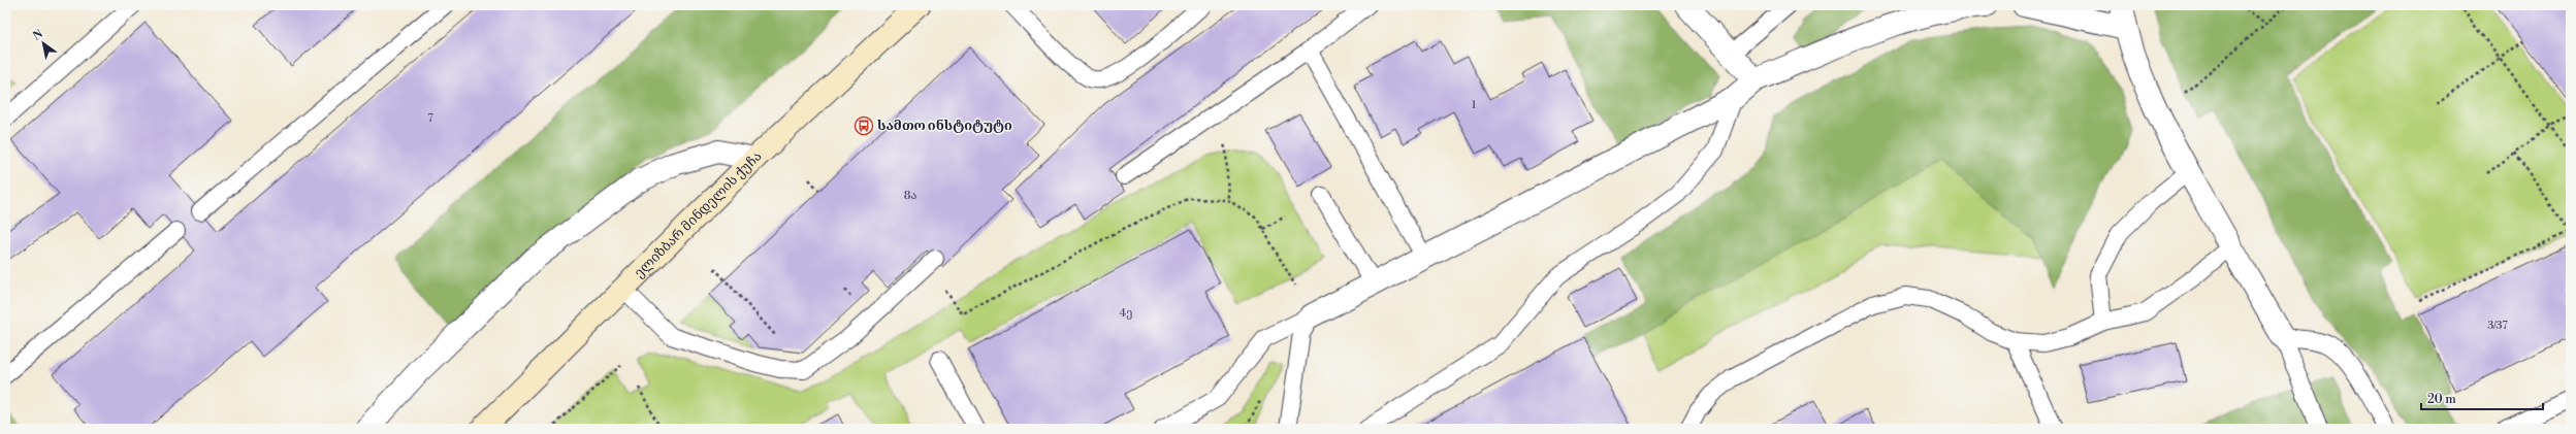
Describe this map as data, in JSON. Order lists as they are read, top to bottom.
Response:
{
  "streets": {
    "street": ["ელიზბარ მინდელის ქუჩა"]
  },
  "places": {
    "bus stop": ["სამთო ინსტიტუტი"]
  },
  "house_numbers": [
    "1",
    "7",
    "8ა",
    "4ე",
    "3/37"
  ],
  "scale_bar": "20 m",
  "north": "top left"
}
